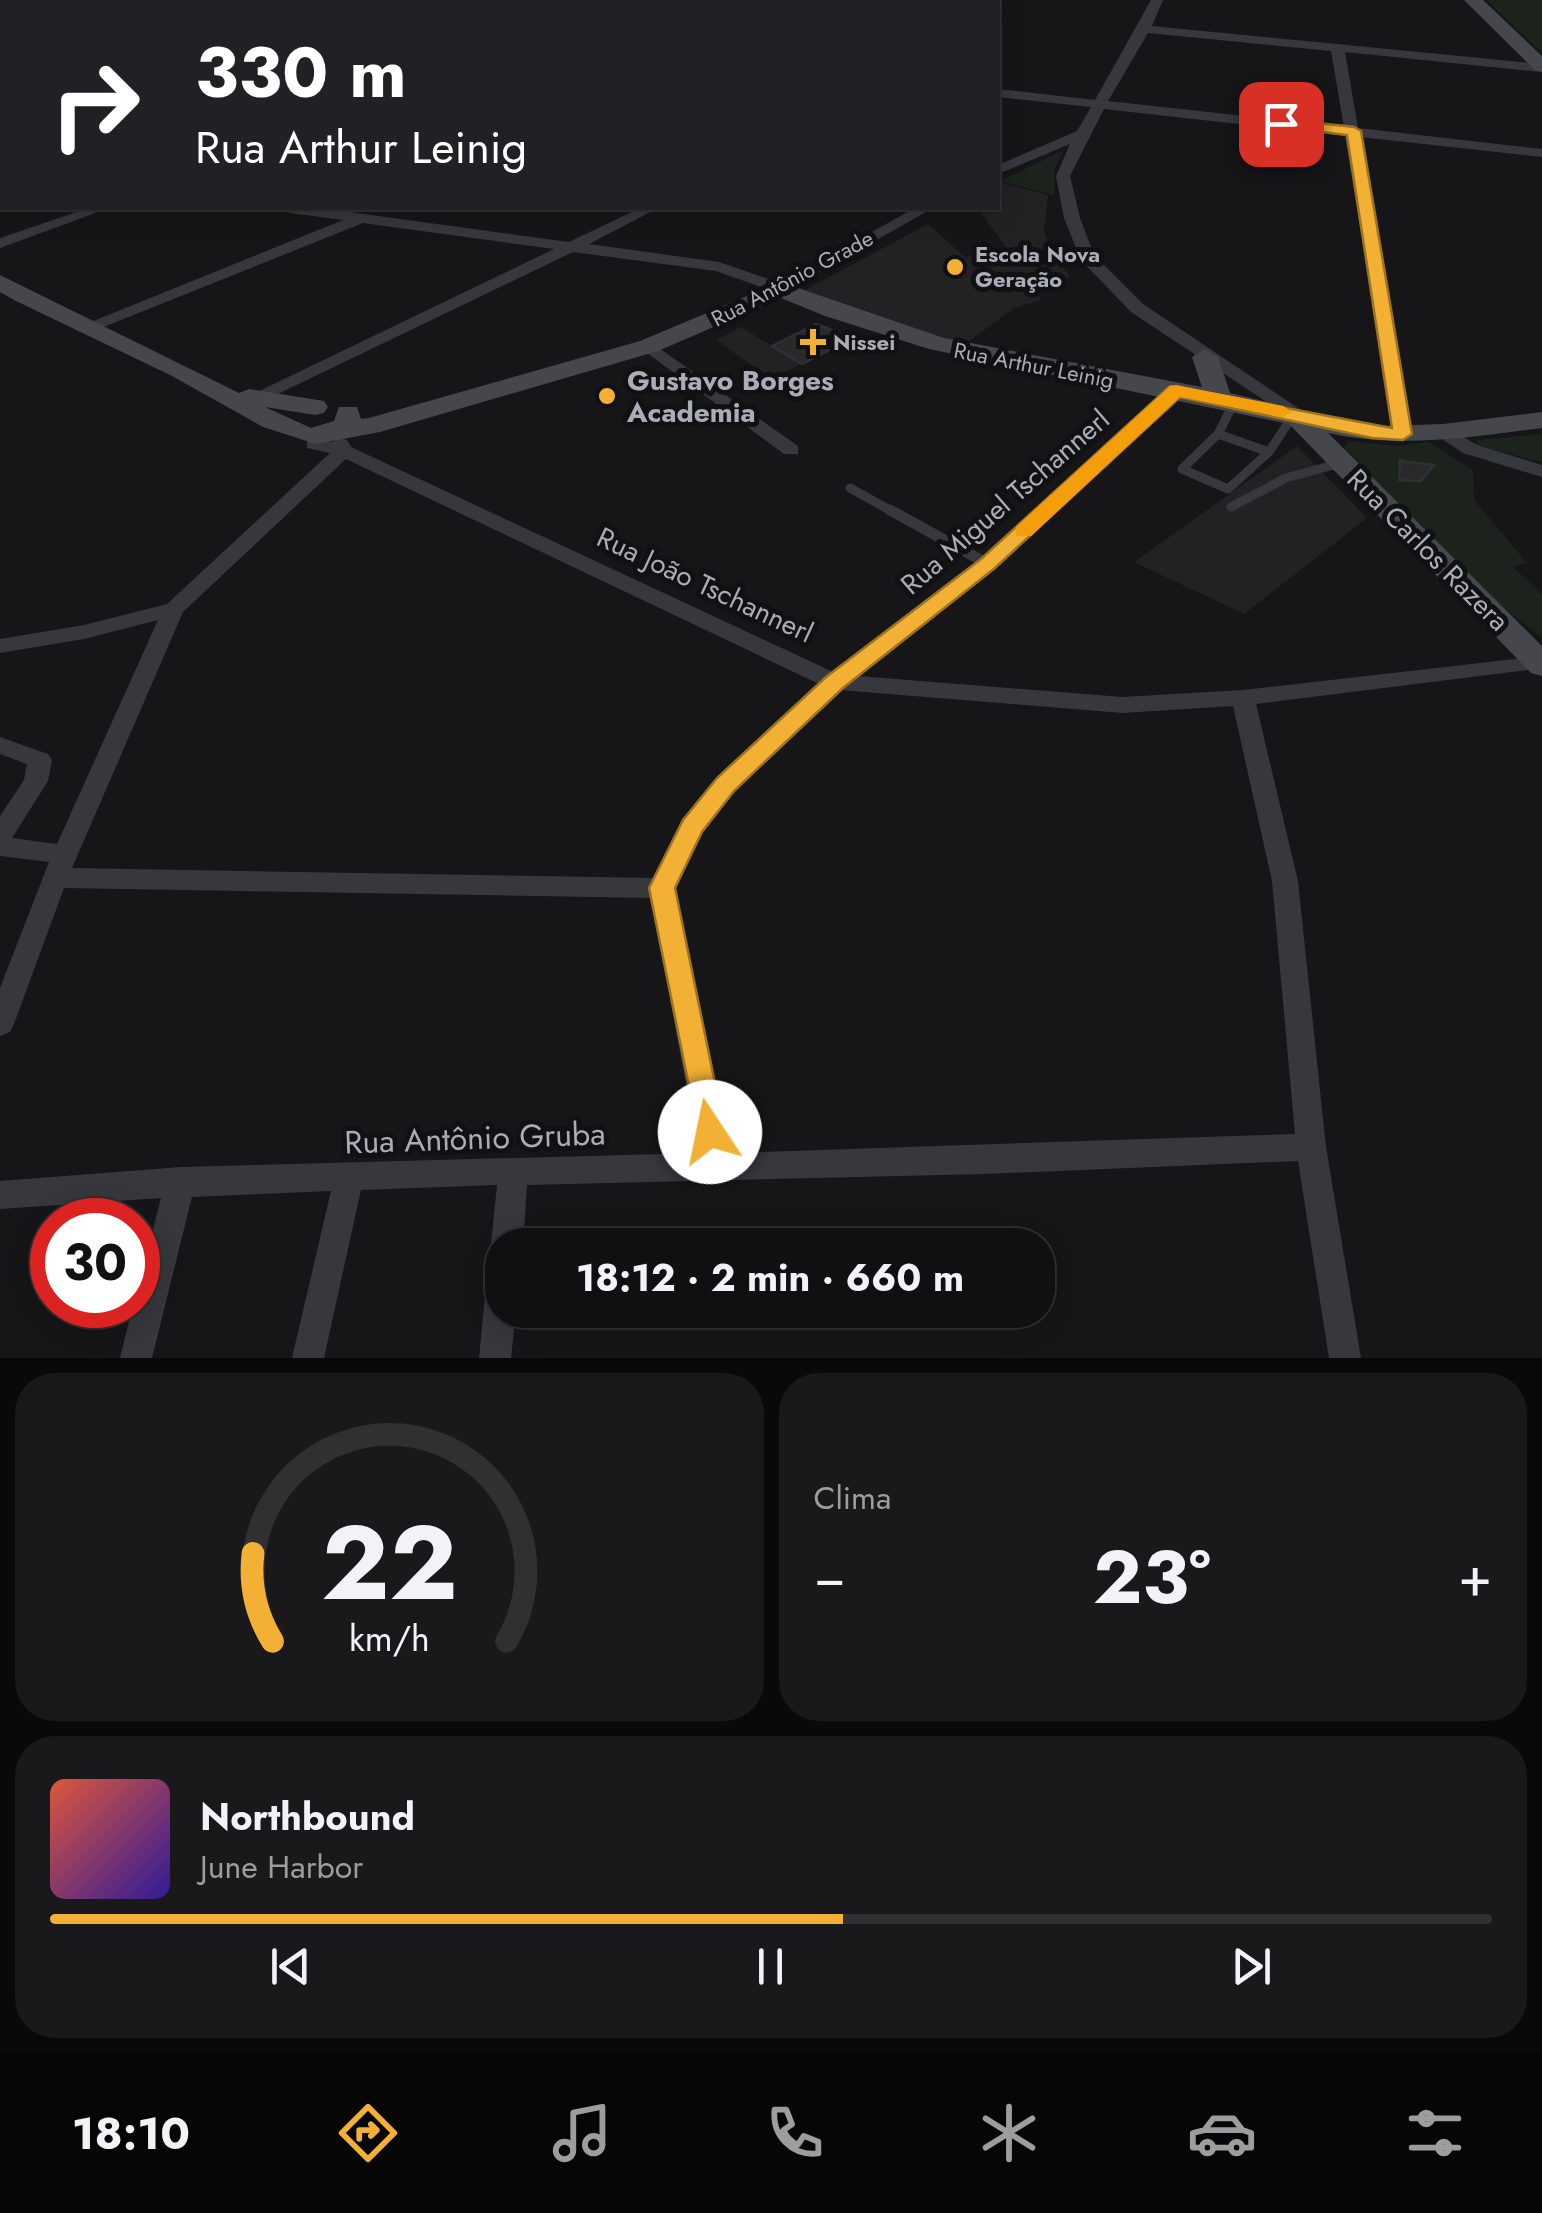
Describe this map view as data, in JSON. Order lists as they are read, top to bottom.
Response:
{
  "streets": {
    "main road": [
      "Rua Antônio Grade",
      "Rua Arthur Leinig",
      "Rua Carlos Razera",
      "Rua João Tschannerl"
    ],
    "street": ["Rua Miguel Tschannerl", "Rua Antônio Gruba"]
  },
  "crossings": [
    ["Rua Antônio Grade", "Rua Arthur Leinig"],
    ["Rua Antônio Grade", "Rua João Tschannerl"],
    ["Rua Arthur Leinig", "Rua Miguel Tschannerl"],
    ["Rua Arthur Leinig", "Rua Carlos Razera"],
    ["Rua Miguel Tschannerl", "Rua João Tschannerl"],
    ["Rua Carlos Razera", "Rua João Tschannerl"]
  ],
  "places": {
    "other": ["Escola Nova Geração", "Gustavo Borges Academia"],
    "health": ["Nissei"]
  },
  "page": {
    "turn": ["330 m", "Rua Arthur Leinig"],
    "limit": "30",
    "trip": "18:12 · 2 min · 660 m",
    "tile": "Clima",
    "heat": ["−", "23°", "+"],
    "song": ["Northbound", "June Harbor"],
    "tabs": "18:10",
    "gauge": ["22", "km/h"]
  }
}
